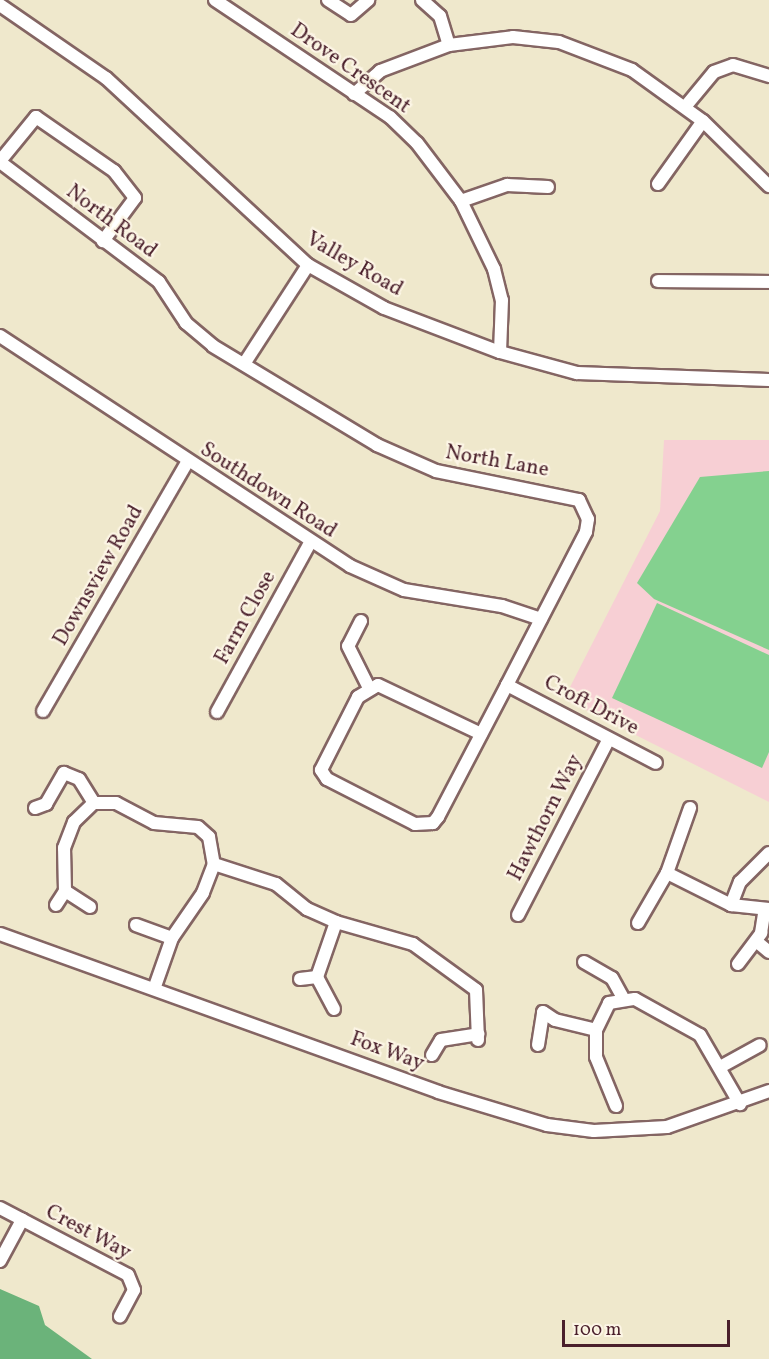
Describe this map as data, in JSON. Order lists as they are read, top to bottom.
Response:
{
  "streets": {
    "street": [
      "Drove Crescent",
      "North Road",
      "Valley Road",
      "North Lane",
      "Southdown Road",
      "Downsview Road",
      "Farm Close",
      "Croft Drive",
      "Hawthorn Way",
      "Fox Way",
      "Crest Way"
    ]
  },
  "crossings": [
    ["Drove Crescent", "Valley Road"],
    ["North Road", "North Lane"],
    ["North Lane", "Southdown Road"],
    ["North Lane", "Croft Drive"],
    ["Southdown Road", "Downsview Road"],
    ["Southdown Road", "Farm Close"],
    ["Croft Drive", "Hawthorn Way"]
  ],
  "scale_bar": "100 m"
}
